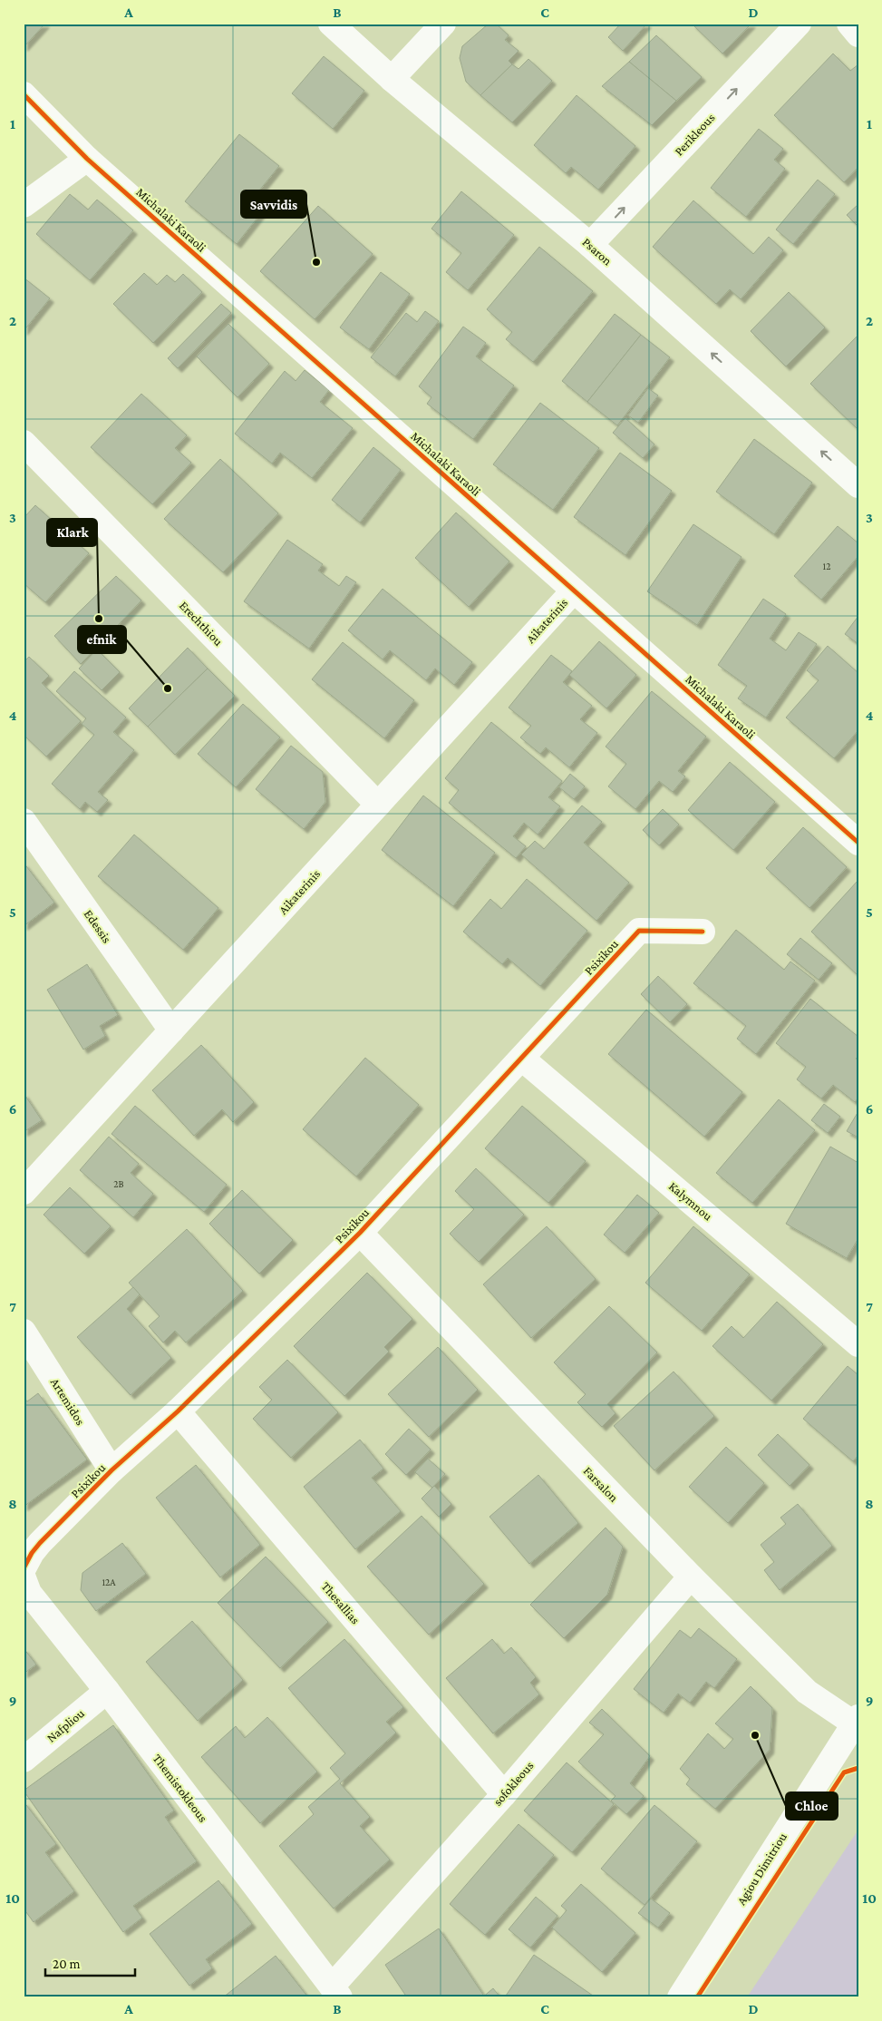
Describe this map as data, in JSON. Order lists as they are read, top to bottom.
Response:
{
  "streets": {
    "street": [
      "Perikleous",
      "Michalaki Karaoli",
      "Psaron",
      "Aikaterinis",
      "Erechthiou",
      "Edessis",
      "Psixikou",
      "Kalymnou",
      "Artemidos",
      "Farsalon",
      "Thesallias",
      "Nafpliou",
      "sofokleous",
      "Themistokleous",
      "Agiou Dimitriou"
    ]
  },
  "crossings": [
    ["Perikleous", "Psaron"],
    ["Michalaki Karaoli", "Aikaterinis"],
    ["Aikaterinis", "Erechthiou"],
    ["Aikaterinis", "Edessis"],
    ["Psixikou", "Kalymnou"],
    ["Psixikou", "Artemidos"],
    ["Psixikou", "Farsalon"],
    ["Psixikou", "Thesallias"],
    ["Farsalon", "sofokleous"],
    ["Farsalon", "Agiou Dimitriou"],
    ["Thesallias", "sofokleous"],
    ["Nafpliou", "Themistokleous"],
    ["sofokleous", "Themistokleous"]
  ],
  "one_way": ["Perikleous", "Psaron"],
  "places": [
    "Savvidis",
    "Klark",
    "efnik",
    "Chloe"
  ],
  "house_numbers": ["12", "2B", "12A"],
  "scale_bar": "20 m",
  "grid": {
    "columns": [
      "A",
      "B",
      "C",
      "D"
    ],
    "rows": [
      "1",
      "2",
      "3",
      "4",
      "5",
      "6",
      "7",
      "8",
      "9",
      "10"
    ]
  }
}
